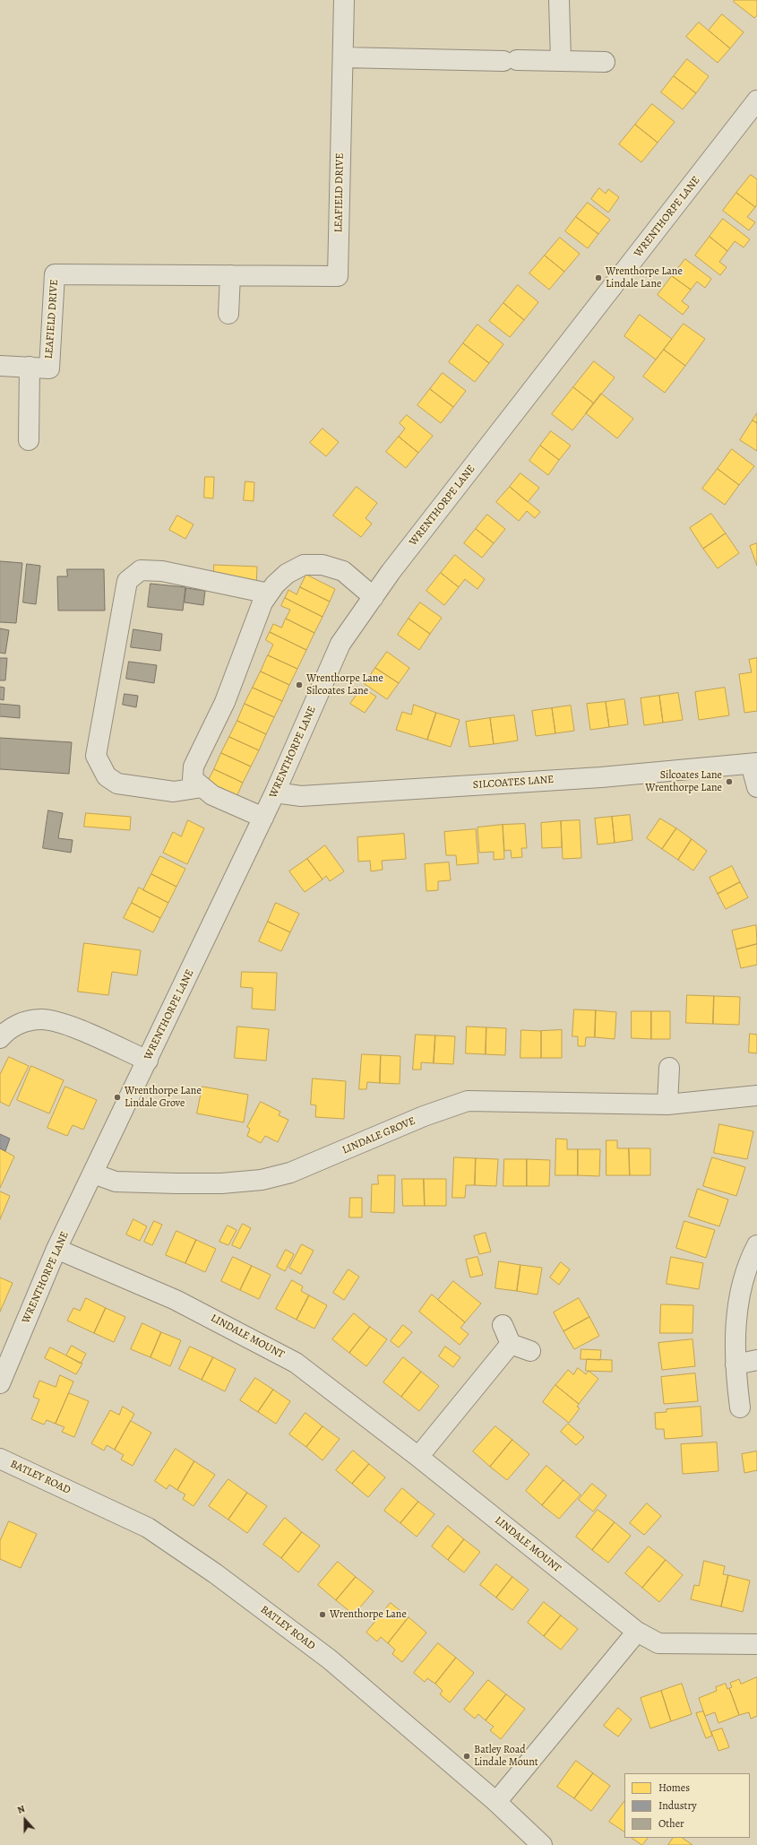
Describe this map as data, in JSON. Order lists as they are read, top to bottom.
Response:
{
  "streets": {
    "street": [
      "LEAFIELD DRIVE",
      "WRENTHORPE LANE",
      "SILCOATES LANE",
      "LINDALE GROVE",
      "LINDALE MOUNT",
      "BATLEY ROAD"
    ]
  },
  "crossings": [
    ["WRENTHORPE LANE", "SILCOATES LANE"],
    ["WRENTHORPE LANE", "LINDALE GROVE"],
    ["WRENTHORPE LANE", "LINDALE MOUNT"]
  ],
  "places": [
    "Wrenthorpe Lane Lindale Lane",
    "Wrenthorpe Lane Silcoates Lane",
    "Silcoates Lane Wrenthorpe Lane",
    "Wrenthorpe Lane Lindale Grove",
    "Wrenthorpe Lane",
    "Batley Road Lindale Mount"
  ],
  "legend": ["Homes", "Industry", "Other"],
  "north": "top"
}
